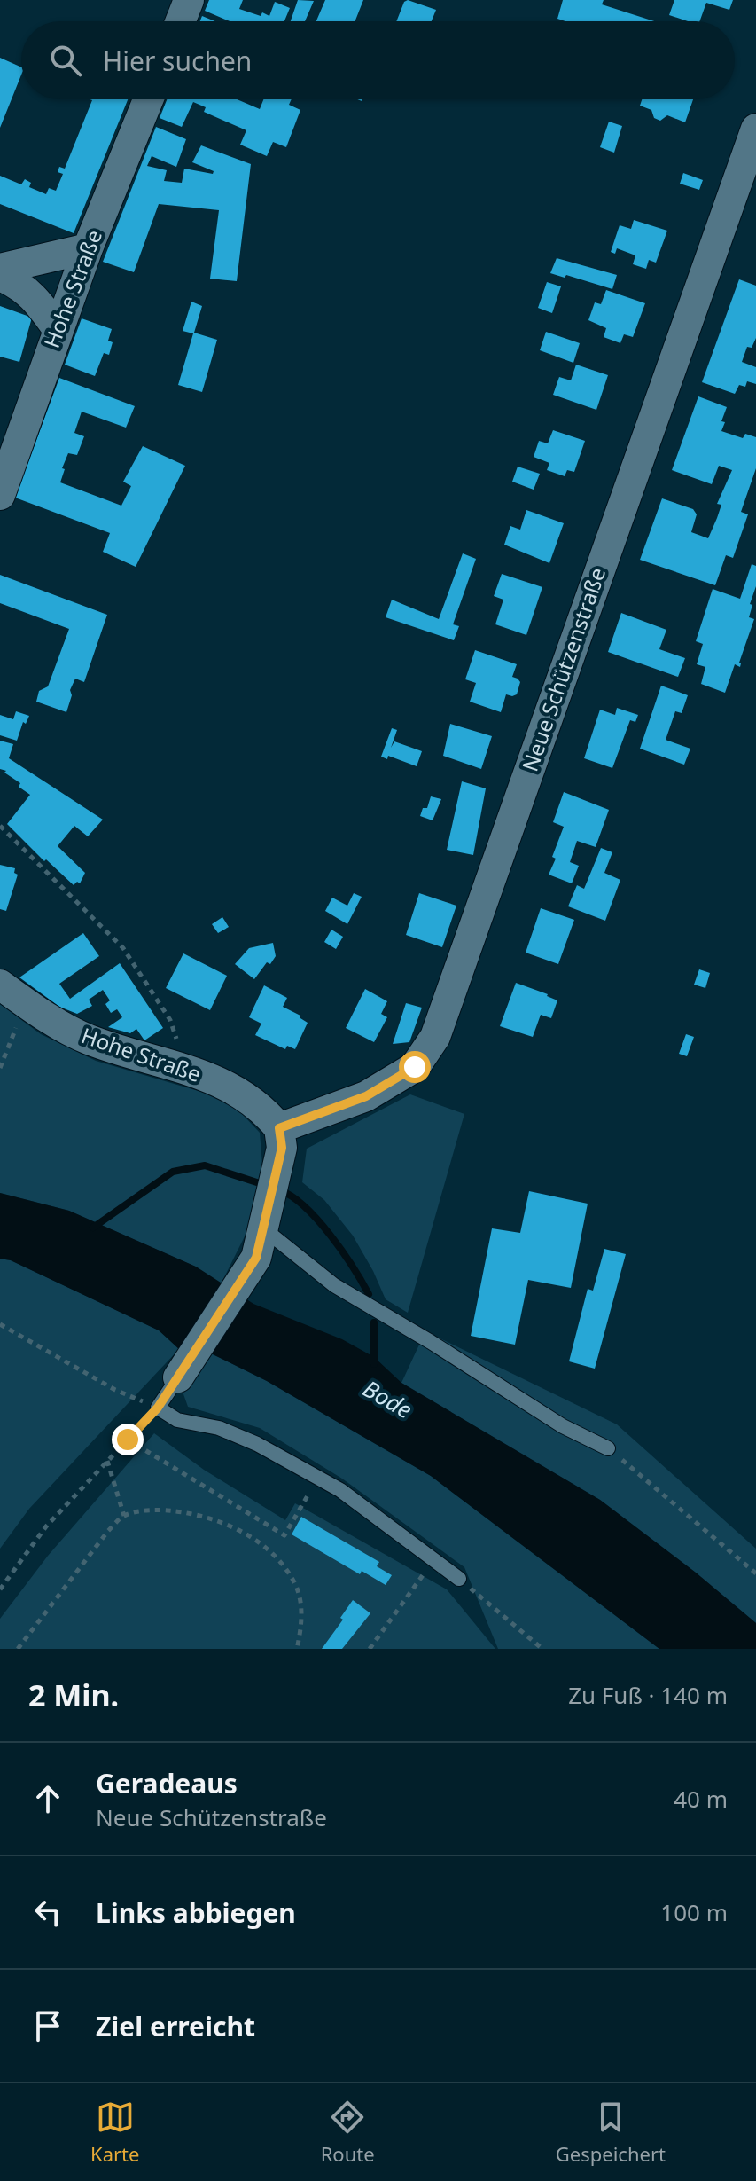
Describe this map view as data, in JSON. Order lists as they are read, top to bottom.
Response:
{
  "streets": {
    "street": ["Hohe Straße", "Neue Schützenstraße"]
  },
  "crossings": [
    ["Hohe Straße", "Neue Schützenstraße"]
  ],
  "water": ["Bode"],
  "page": {
    "search": "Hier suchen",
    "heading": ["2 Min.", "Zu Fuß · 140 m"],
    "list": [
      ["Geradeaus", "Neue Schützenstraße", "40 m"],
      ["Links abbiegen", "100 m"],
      "Ziel erreicht"
    ],
    "nav": ["Karte", "Route", "Gespeichert"]
  }
}
